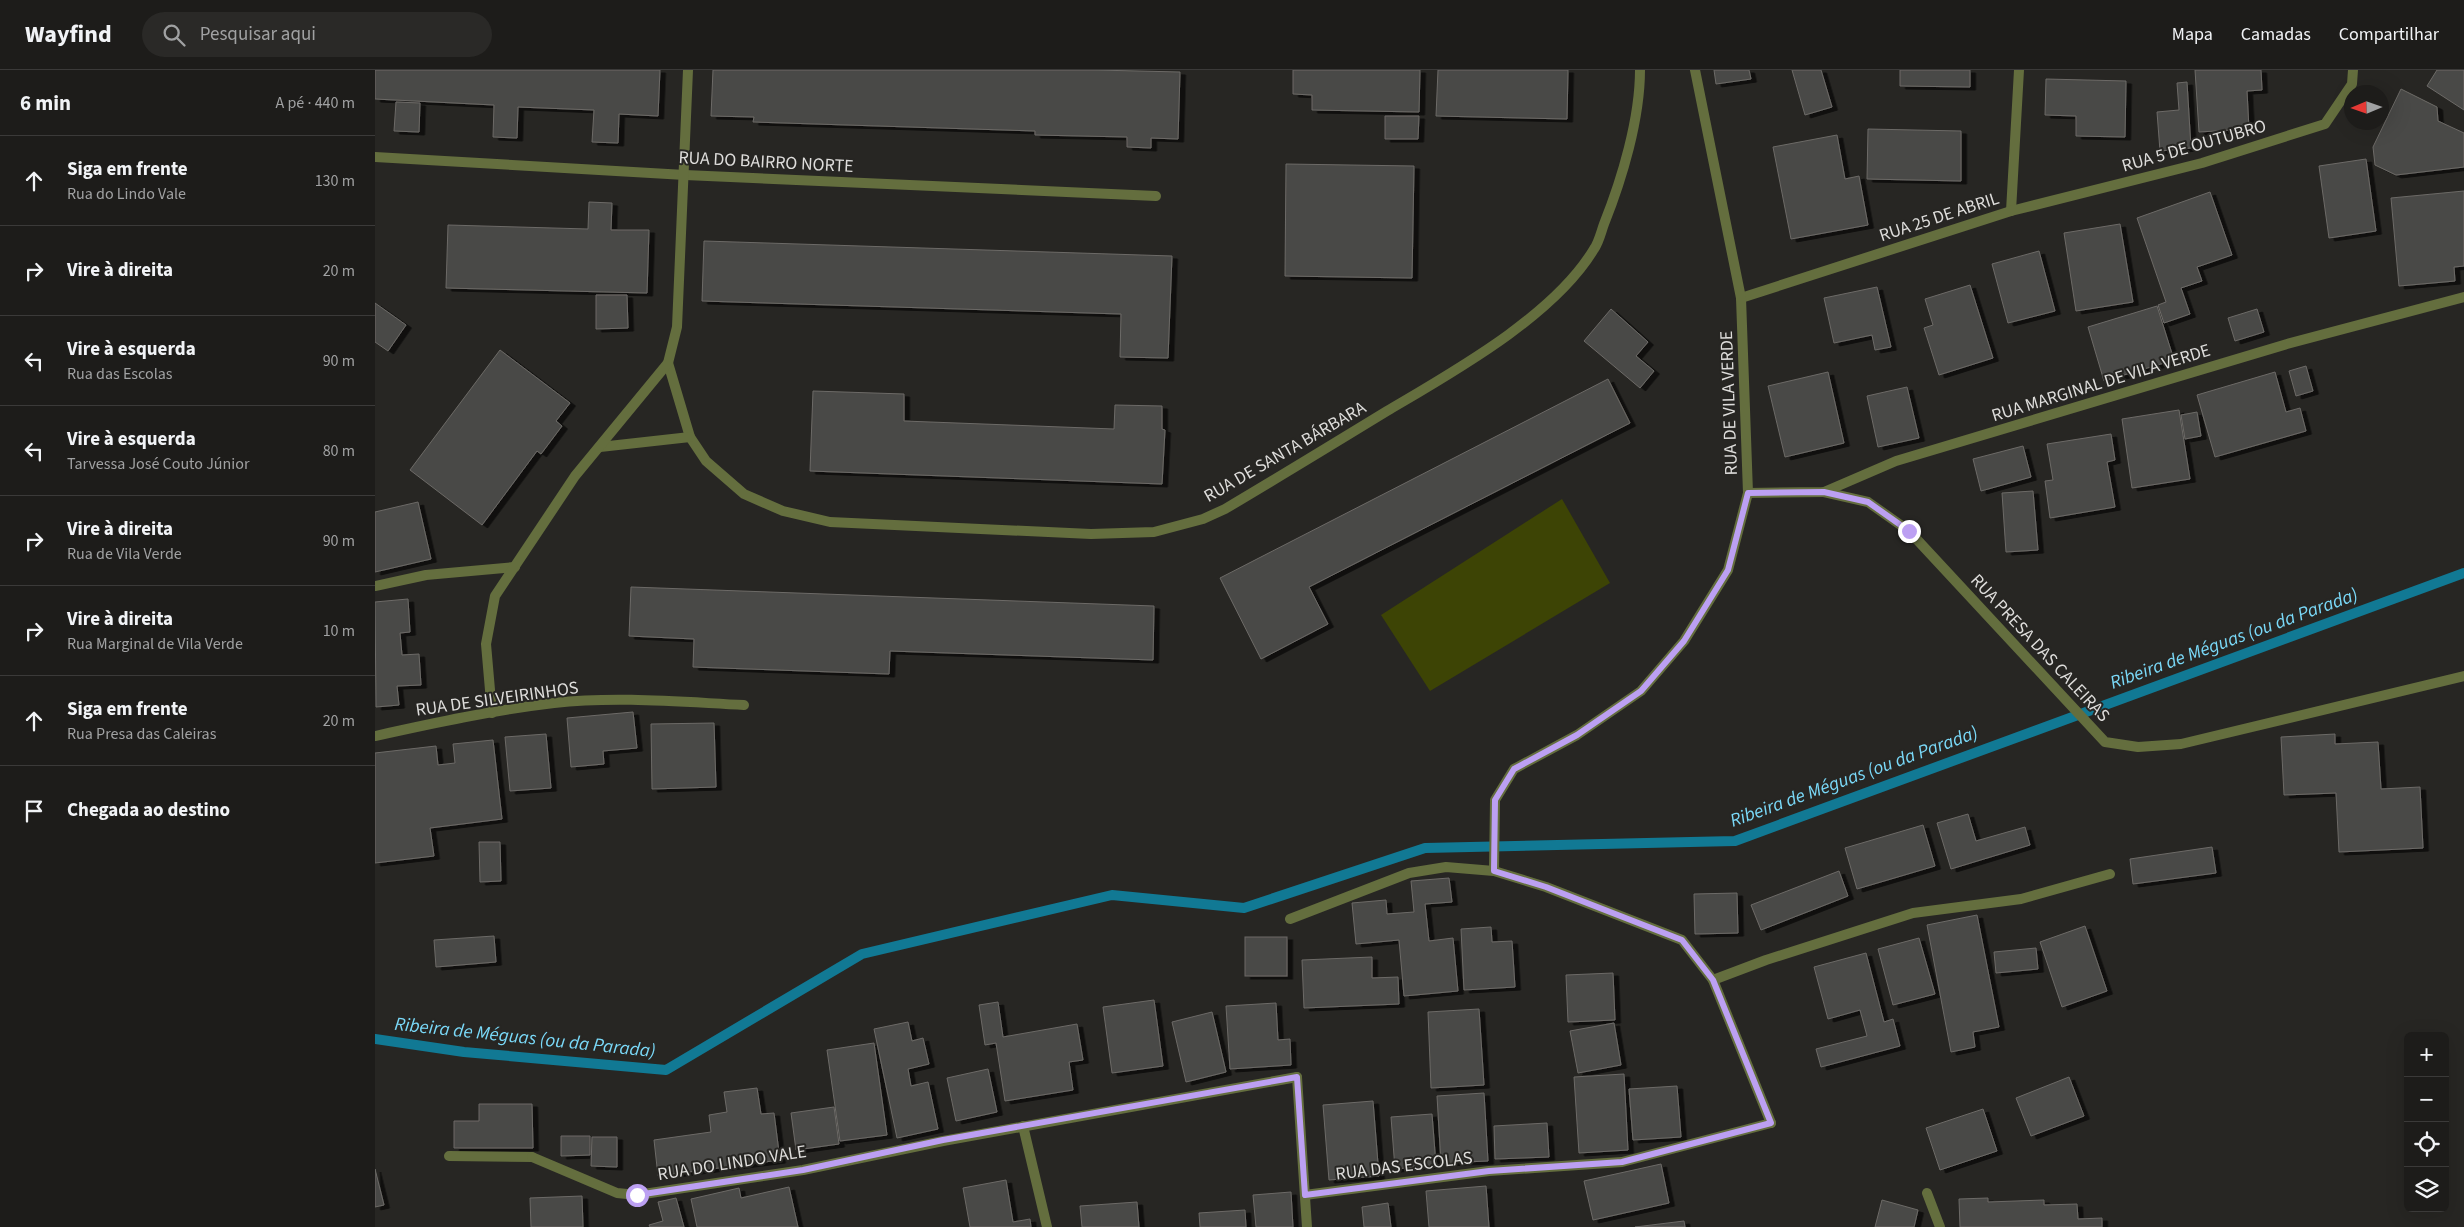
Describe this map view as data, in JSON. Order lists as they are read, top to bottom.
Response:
{
  "streets": {
    "street": [
      "RUA 5 DE OUTUBRO",
      "RUA DO BAIRRO NORTE",
      "RUA 25 DE ABRIL",
      "RUA MARGINAL DE VILA VERDE",
      "RUA DE VILA VERDE",
      "RUA DE SANTA BÁRBARA",
      "RUA PRESA DAS CALEIRAS",
      "RUA DE SILVEIRINHOS",
      "RUA DO LINDO VALE",
      "RUA DAS ESCOLAS"
    ]
  },
  "crossings": [
    ["RUA 5 DE OUTUBRO", "RUA 25 DE ABRIL"],
    ["RUA 25 DE ABRIL", "RUA DE VILA VERDE"],
    ["RUA MARGINAL DE VILA VERDE", "RUA DE VILA VERDE"],
    ["RUA MARGINAL DE VILA VERDE", "RUA PRESA DAS CALEIRAS"],
    ["RUA DO LINDO VALE", "RUA DAS ESCOLAS"]
  ],
  "water": ["Ribeira de Méguas (ou da Parada)"],
  "north": "left",
  "page": {
    "header": "Wayfind",
    "search": "Pesquisar aqui",
    "nav": ["Mapa", "Camadas", "Compartilhar"],
    "heading": ["6 min", "A pé · 440 m"],
    "list": [
      ["Siga em frente", "Rua do Lindo Vale", "130 m"],
      ["Vire à direita", "20 m"],
      ["Vire à esquerda", "Rua das Escolas", "90 m"],
      ["Vire à esquerda", "Tarvessa José Couto Júnior", "80 m"],
      ["Vire à direita", "Rua de Vila Verde", "90 m"],
      ["Vire à direita", "Rua Marginal de Vila Verde", "10 m"],
      ["Siga em frente", "Rua Presa das Caleiras", "20 m"],
      "Chegada ao destino"
    ],
    "map_buttons": ["+", "−"]
  }
}
